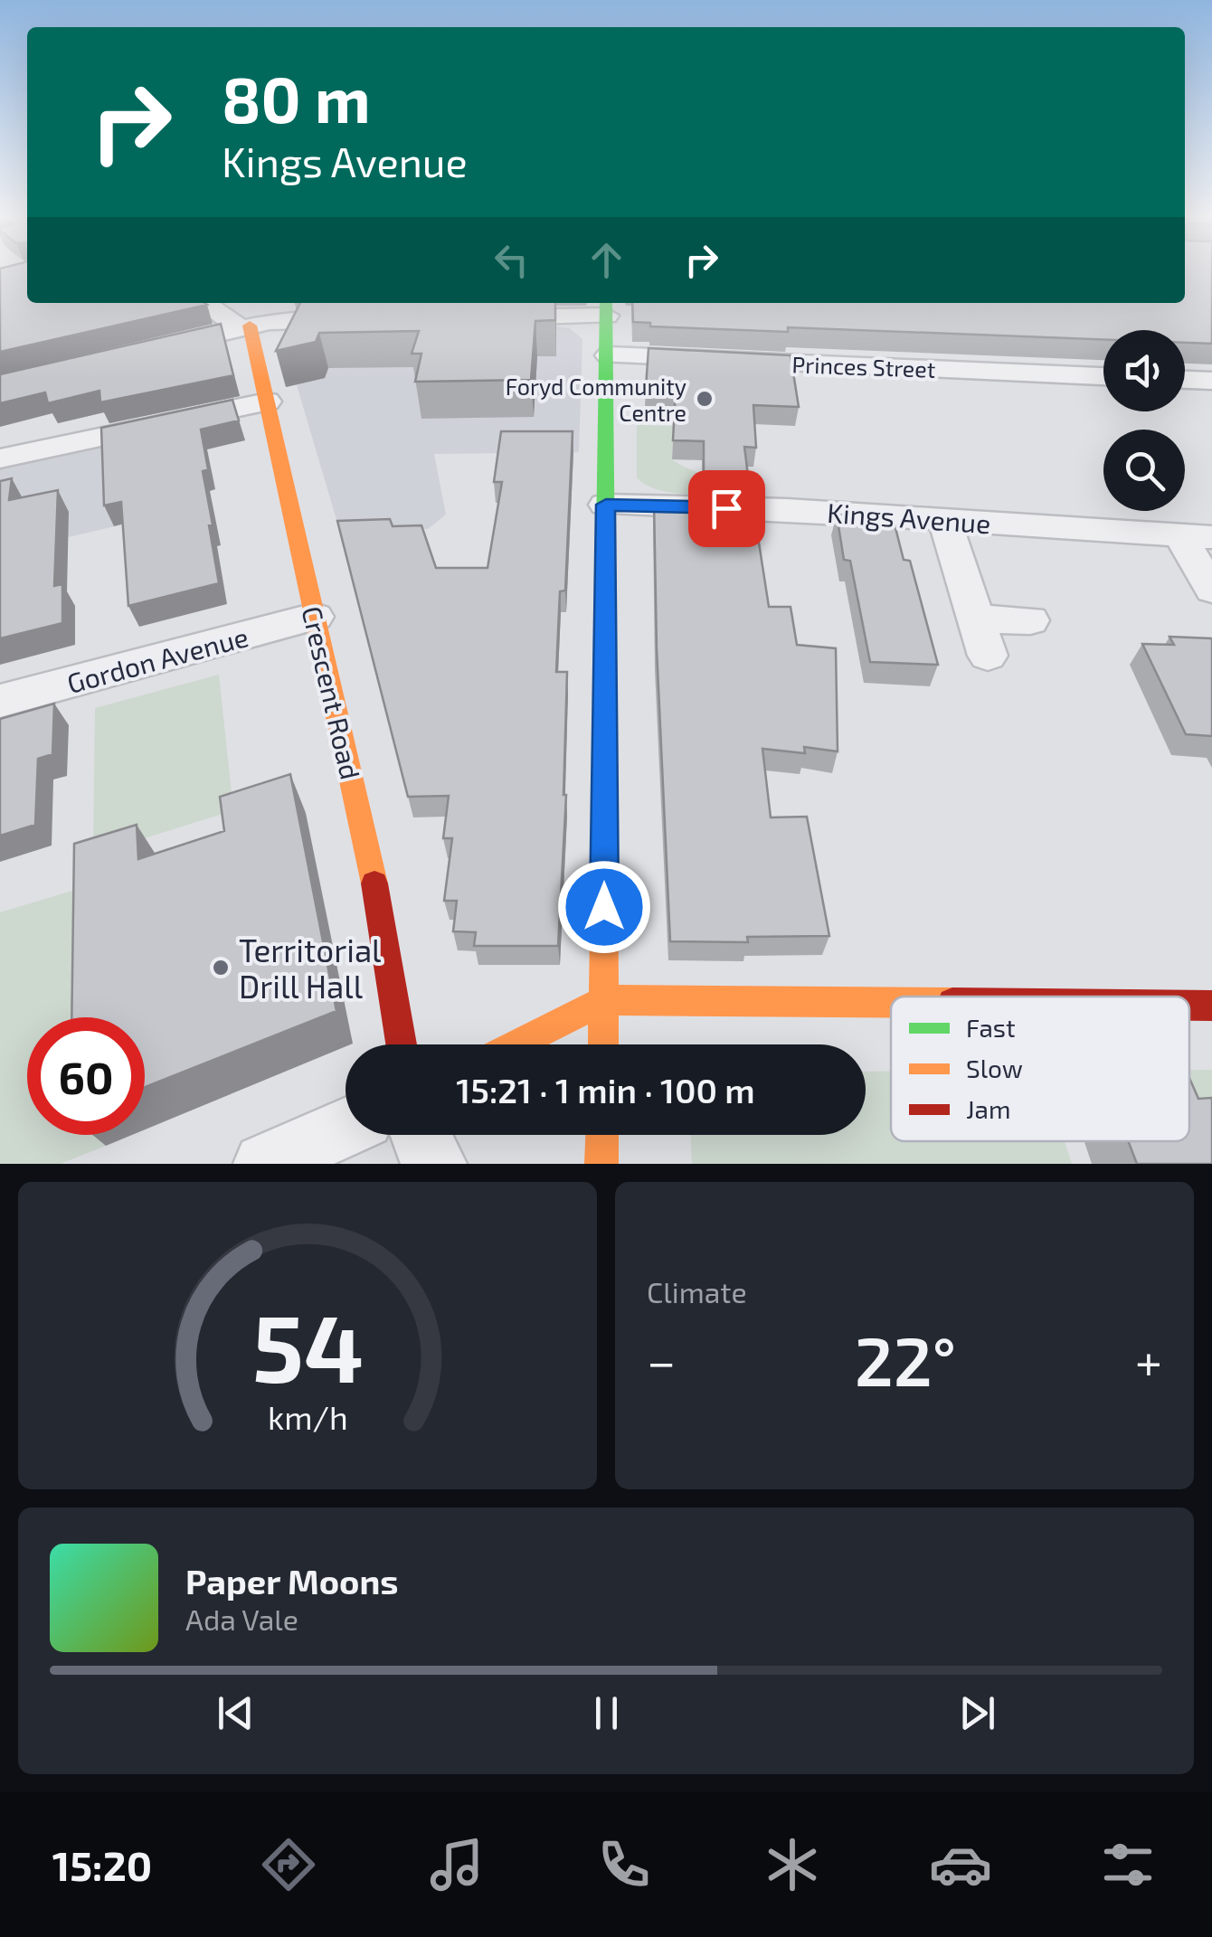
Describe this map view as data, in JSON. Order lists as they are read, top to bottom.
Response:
{
  "streets": {
    "street": [
      "Princes Street",
      "Kings Avenue",
      "Gordon Avenue",
      "Crescent Road"
    ]
  },
  "crossings": [
    ["Gordon Avenue", "Crescent Road"]
  ],
  "places": ["Foryd Community Centre", "Territorial Drill Hall"],
  "legend": ["Fast", "Slow", "Jam"],
  "page": {
    "turn": ["80 m", "Kings Avenue"],
    "limit": "60",
    "trip": "15:21 · 1 min · 100 m",
    "tile": "Climate",
    "heat": ["−", "22°", "+"],
    "song": ["Paper Moons", "Ada Vale"],
    "tabs": "15:20",
    "gauge": ["54", "km/h"]
  }
}
